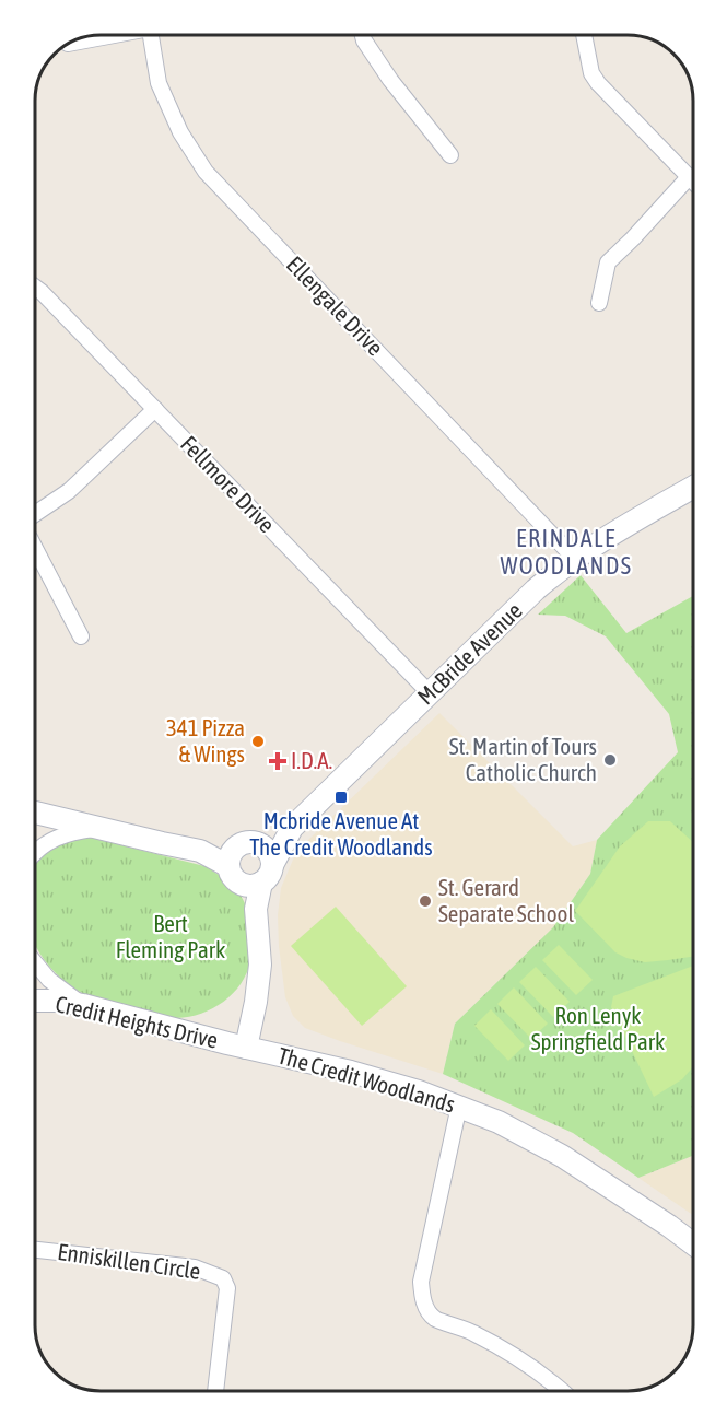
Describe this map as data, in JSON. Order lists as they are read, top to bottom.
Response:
{
  "streets": {
    "street": [
      "Ellengale Drive",
      "Fellmore Drive",
      "McBride Avenue",
      "Credit Heights Drive",
      "The Credit Woodlands",
      "Enniskillen Circle"
    ]
  },
  "crossings": [
    ["Ellengale Drive", "McBride Avenue"],
    ["Fellmore Drive", "McBride Avenue"],
    ["McBride Avenue", "The Credit Woodlands"],
    ["Credit Heights Drive", "The Credit Woodlands"]
  ],
  "districts": ["ERINDALE WOODLANDS"],
  "parks": ["Bert Fleming Park", "Ron Lenyk Springfield Park"],
  "places": {
    "other": ["341 Pizza & Wings", "St. Martin of Tours Catholic Church", "St. Gerard Separate School"],
    "health": ["I.D.A."],
    "transit": ["Mcbride Avenue At The Credit Woodlands"]
  }
}
